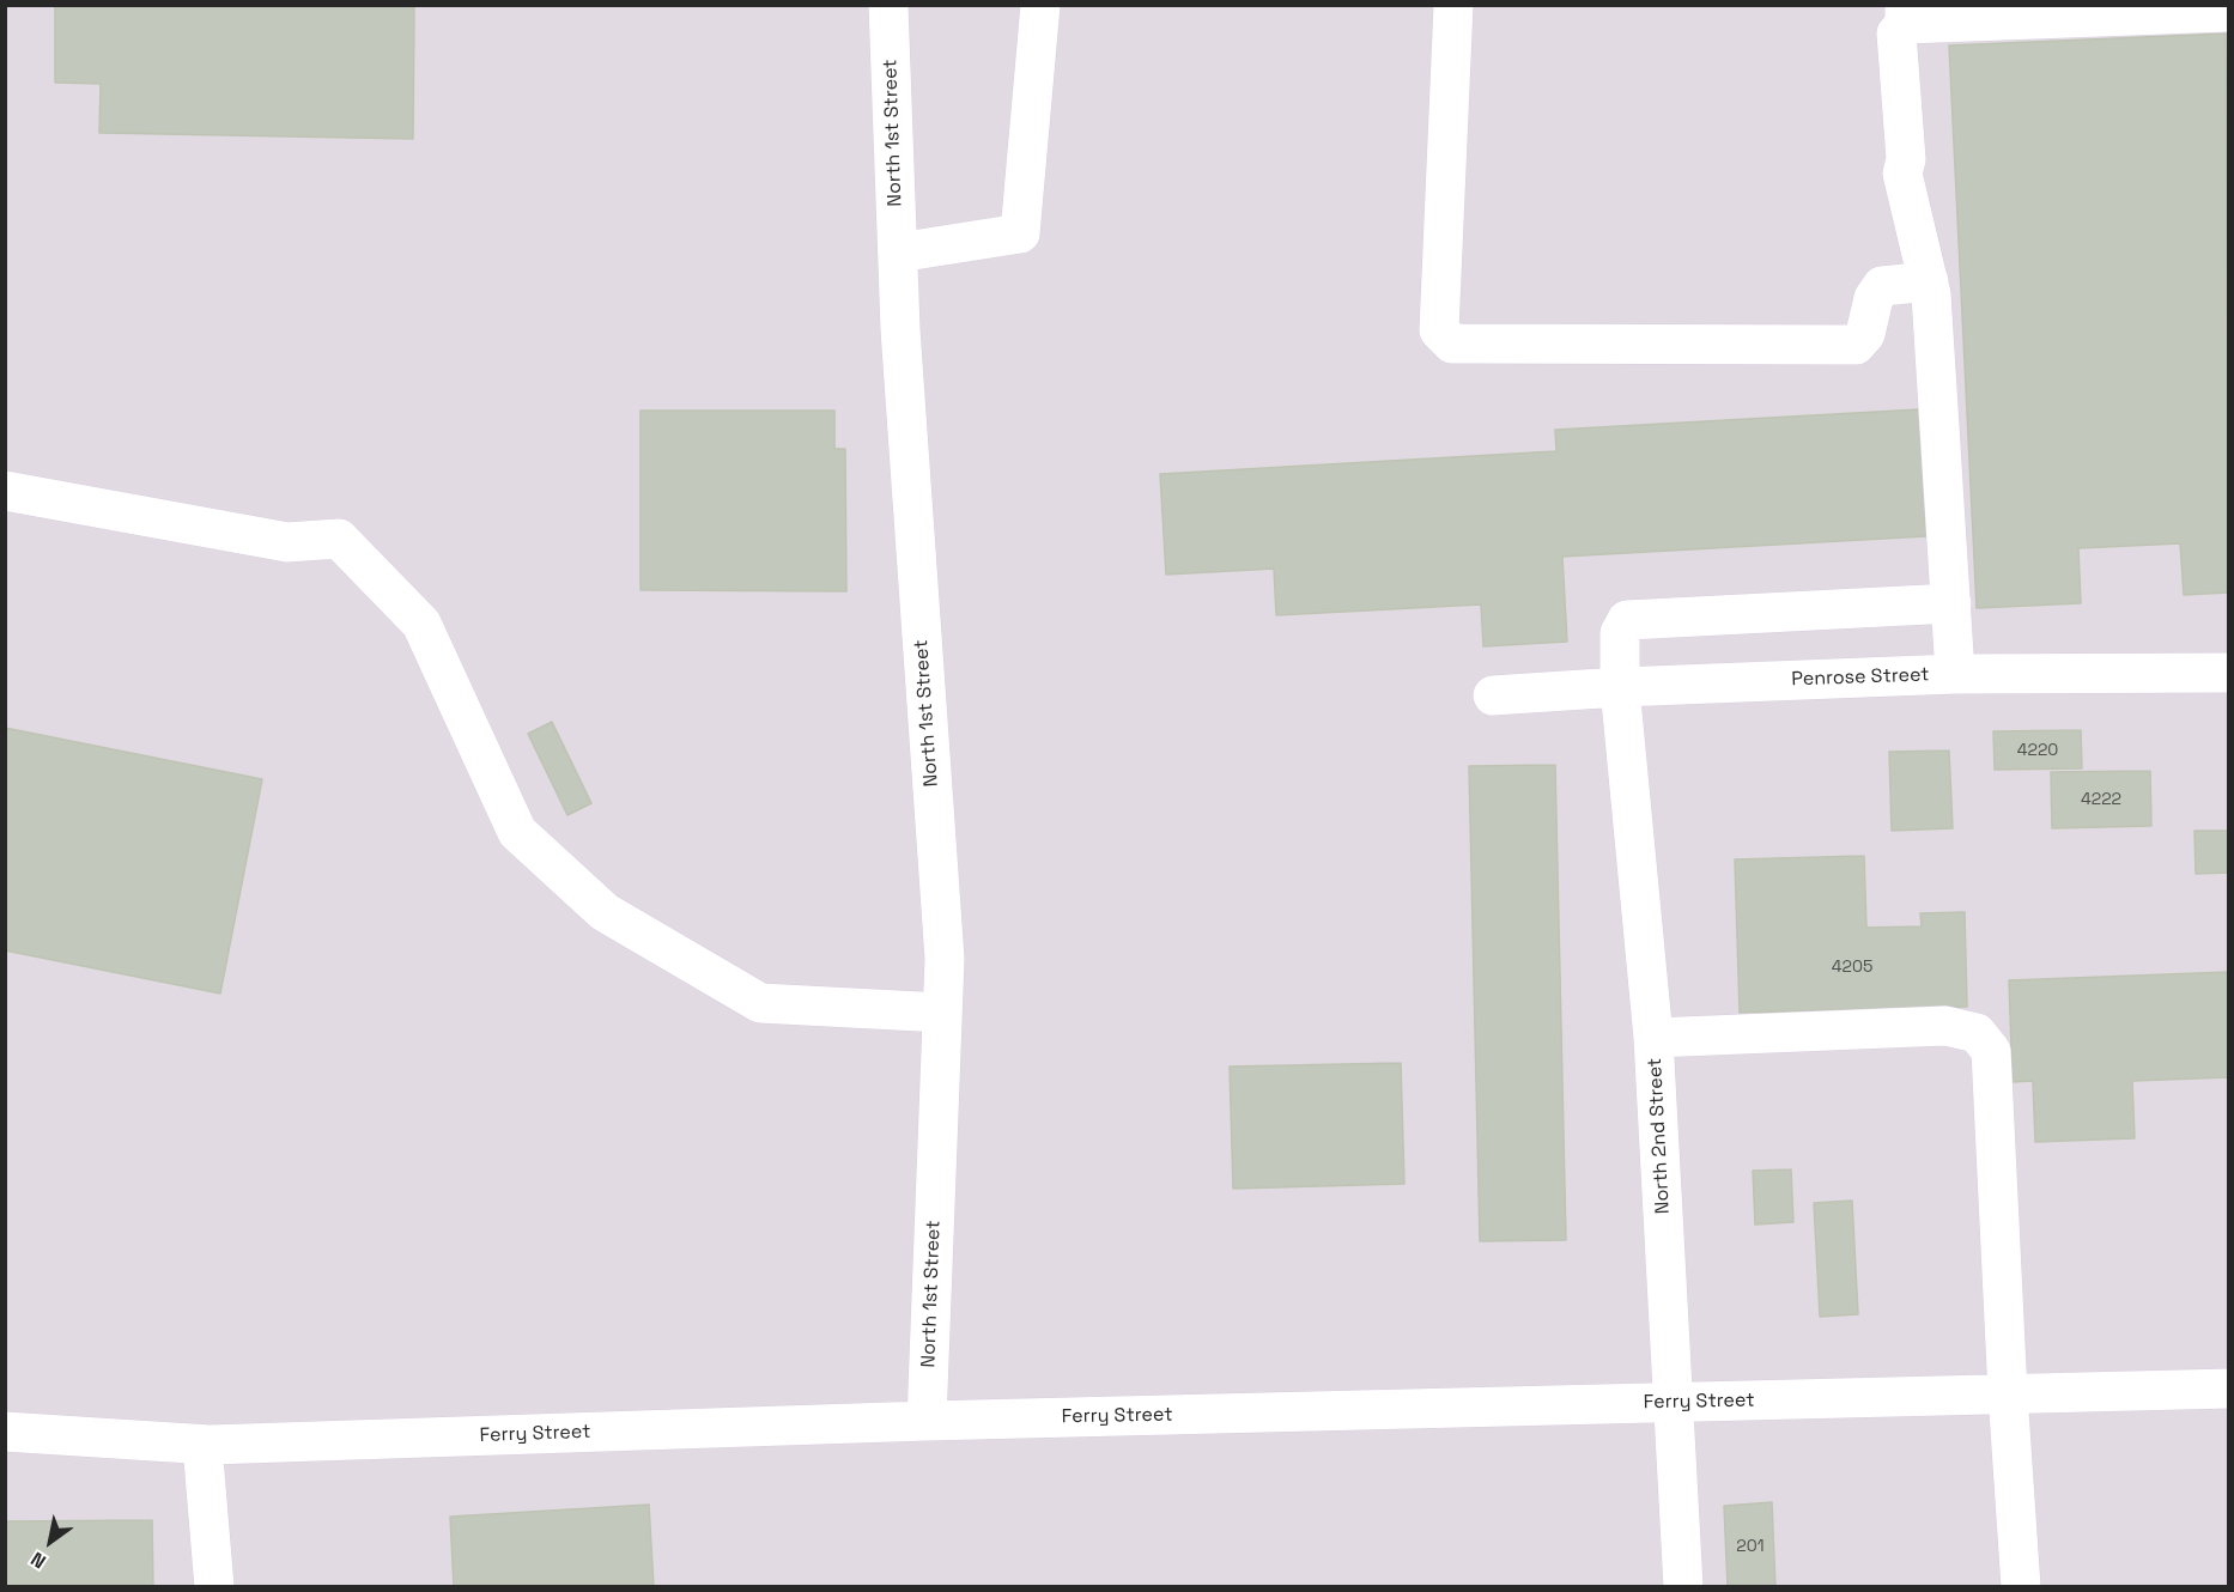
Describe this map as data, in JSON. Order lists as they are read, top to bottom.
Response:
{
  "streets": {
    "street": [
      "North 1st Street",
      "Penrose Street",
      "North 2nd Street",
      "Ferry Street"
    ]
  },
  "crossings": [
    ["North 1st Street", "Ferry Street"],
    ["Penrose Street", "North 2nd Street"],
    ["North 2nd Street", "Ferry Street"]
  ],
  "house_numbers": [
    "4220",
    "4222",
    "4205",
    "201"
  ],
  "north": "bottom left"
}
